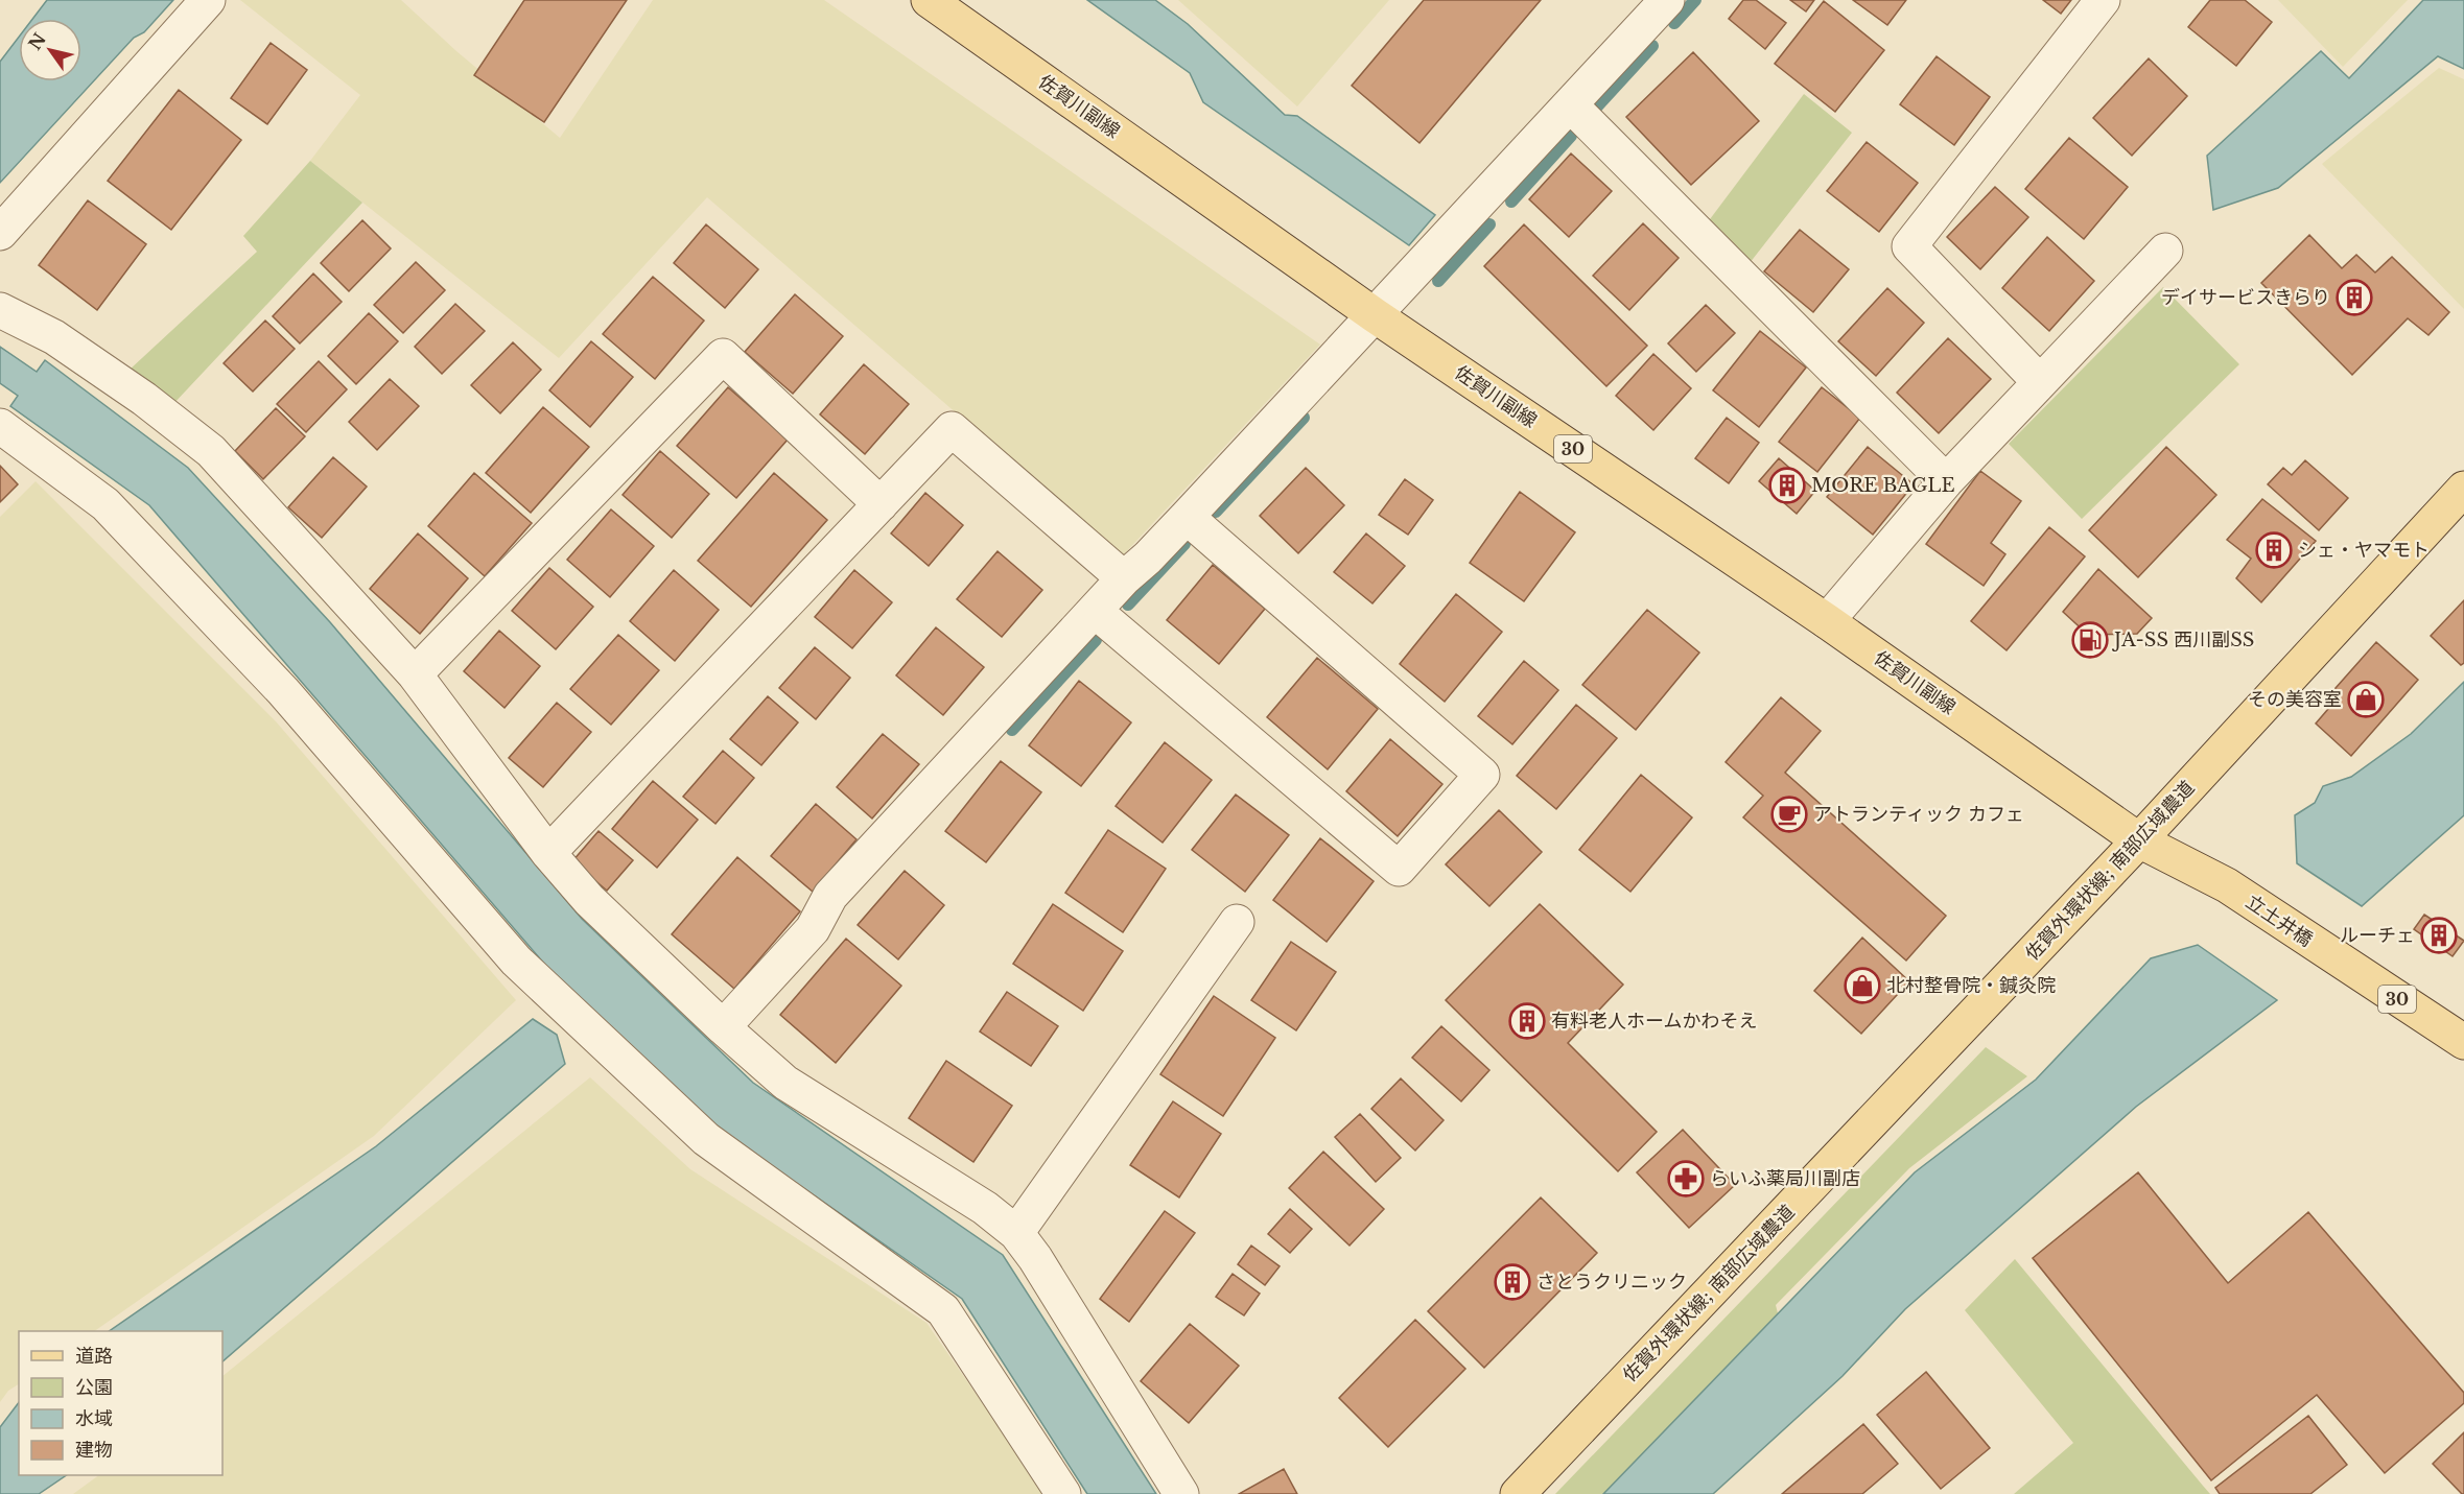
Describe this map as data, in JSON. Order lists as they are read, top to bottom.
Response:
{
  "streets": {
    "main road": [
      "佐賀川副線",
      "30",
      "佐賀外環状線; 南部広域農道",
      "立土井橋"
    ]
  },
  "crossings": [
    ["佐賀川副線", "佐賀外環状線; 南部広域農道"],
    ["佐賀川副線", "立土井橋"]
  ],
  "places": {
    "building": [
      "デイサービスきらり",
      "MORE BAGLE",
      "シェ・ヤマモト",
      "ルーチェ",
      "有料老人ホームかわそえ",
      "さとうクリニック"
    ],
    "fuel station": ["JA-SS 西川副SS"],
    "shop": ["その美容室", "北村整骨院・鍼灸院"],
    "cafe": ["アトランティック カフェ"],
    "pharmacy": ["らいふ薬局川副店"]
  },
  "legend": [
    "道路",
    "公園",
    "水域",
    "建物"
  ],
  "north": "top left"
}
